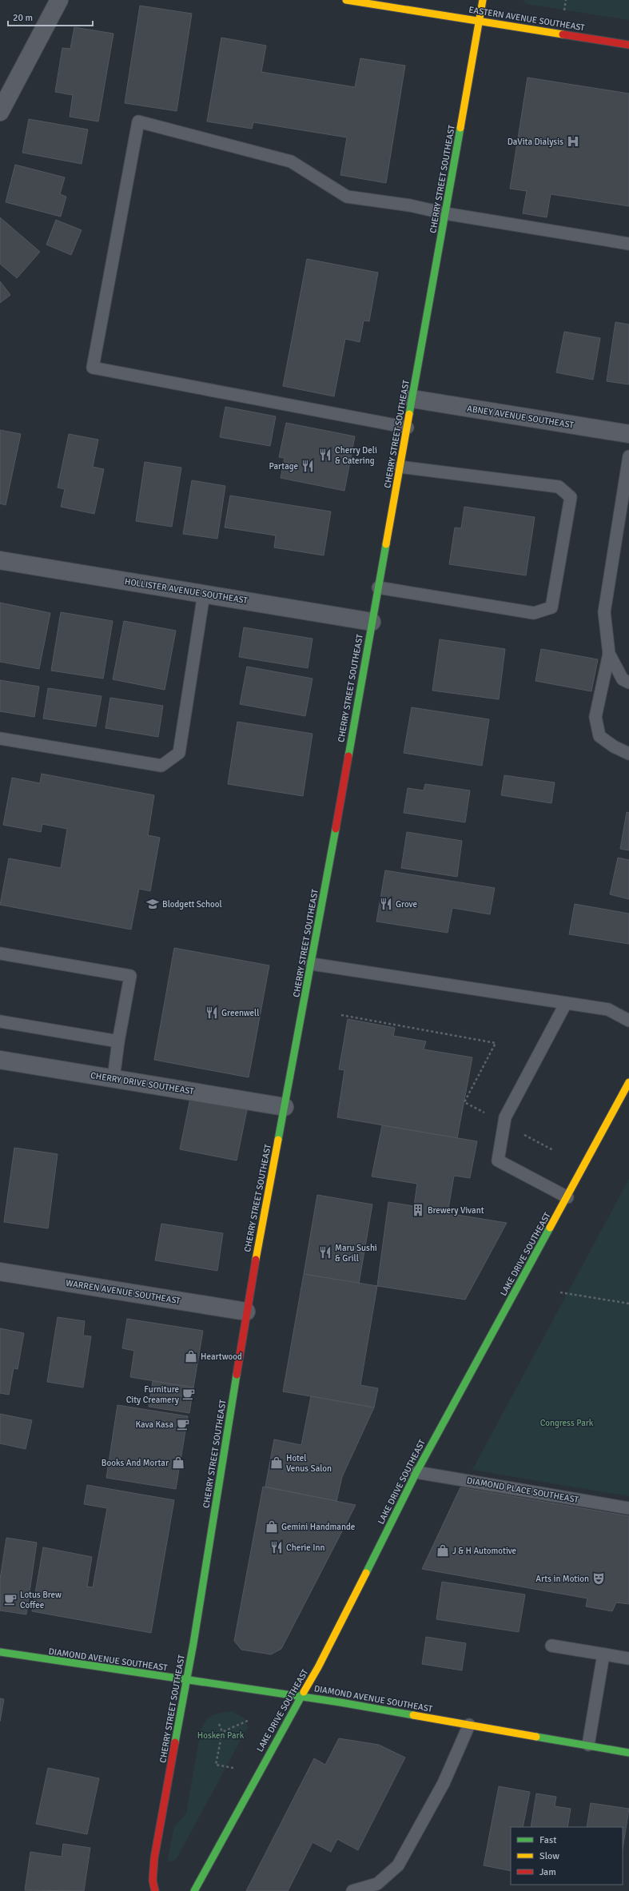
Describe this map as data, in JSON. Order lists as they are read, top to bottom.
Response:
{
  "streets": {
    "street": [
      "EASTERN AVENUE SOUTHEAST",
      "CHERRY STREET SOUTHEAST",
      "ABNEY AVENUE SOUTHEAST",
      "HOLLISTER AVENUE SOUTHEAST",
      "CHERRY DRIVE SOUTHEAST",
      "LAKE DRIVE SOUTHEAST",
      "WARREN AVENUE SOUTHEAST",
      "DIAMOND AVENUE SOUTHEAST"
    ],
    "lane": ["DIAMOND PLACE SOUTHEAST"]
  },
  "crossings": [
    ["EASTERN AVENUE SOUTHEAST", "CHERRY STREET SOUTHEAST"],
    ["CHERRY STREET SOUTHEAST", "ABNEY AVENUE SOUTHEAST"],
    ["CHERRY STREET SOUTHEAST", "HOLLISTER AVENUE SOUTHEAST"],
    ["CHERRY STREET SOUTHEAST", "CHERRY DRIVE SOUTHEAST"],
    ["CHERRY STREET SOUTHEAST", "WARREN AVENUE SOUTHEAST"],
    ["CHERRY STREET SOUTHEAST", "DIAMOND AVENUE SOUTHEAST"],
    ["LAKE DRIVE SOUTHEAST", "DIAMOND PLACE SOUTHEAST"],
    ["LAKE DRIVE SOUTHEAST", "DIAMOND AVENUE SOUTHEAST"]
  ],
  "parks": ["Congress Park", "Hosken Park"],
  "places": {
    "hospital": ["DaVita Dialysis"],
    "restaurant": [
      "Cherry Deli & Catering",
      "Partage",
      "Grove",
      "Greenwell",
      "Maru Sushi & Grill",
      "Cherie Inn"
    ],
    "school or university": ["Blodgett School"],
    "building": ["Brewery Vivant"],
    "shop": [
      "Heartwood",
      "Books And Mortar",
      "Hotel Venus Salon",
      "Gemini Handmande",
      "J & H Automotive"
    ],
    "cafe": ["Furniture City Creamery", "Kava Kasa", "Lotus Brew Coffee"],
    "theatre": ["Arts in Motion"]
  },
  "legend": ["Fast", "Slow", "Jam"],
  "scale_bar": "20 m"
}
